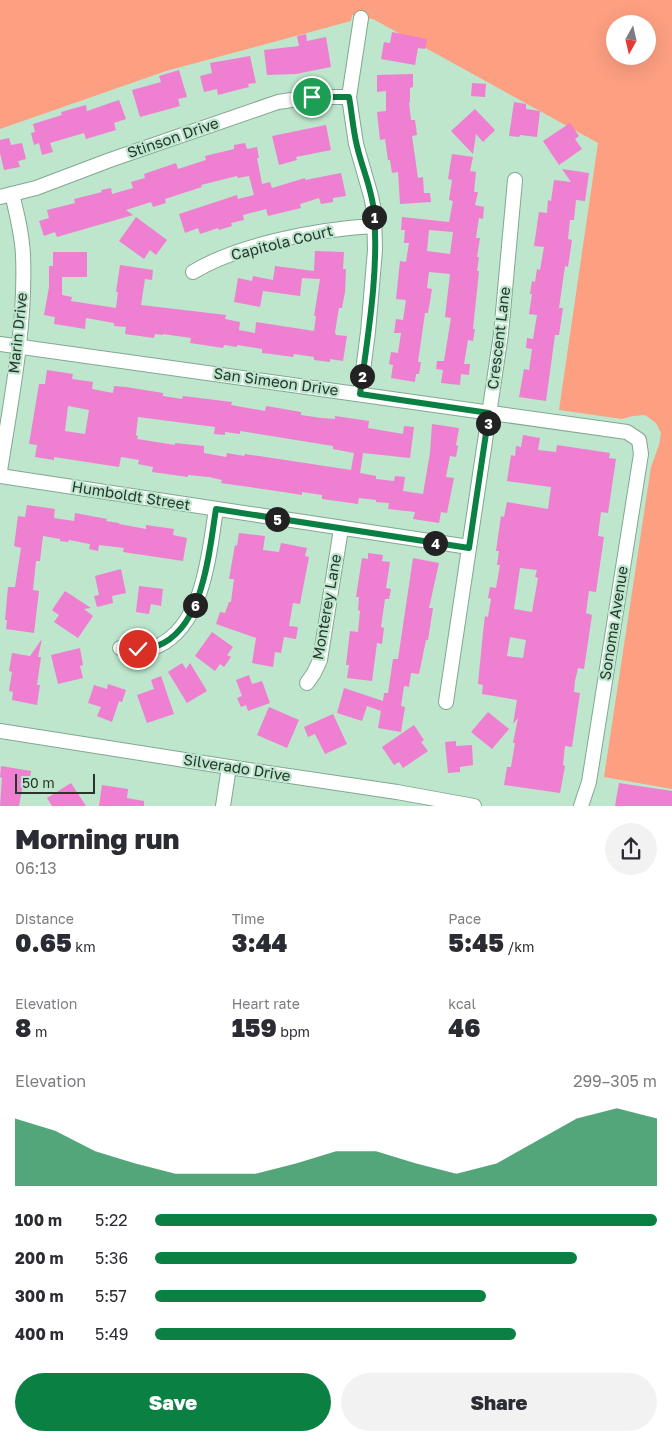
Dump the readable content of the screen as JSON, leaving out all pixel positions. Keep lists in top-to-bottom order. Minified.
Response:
{"streets":{"street":["Stinson Drive","Capitola Court","Marin Drive","Crescent Lane","San Simeon Drive","Humboldt Street","Monterey Lane","Sonoma Avenue","Silverado Drive"]},"crossings":[["Stinson Drive","Marin Drive"],["Marin Drive","San Simeon Drive"],["Crescent Lane","San Simeon Drive"],["Crescent Lane","Humboldt Street"],["San Simeon Drive","Sonoma Avenue"],["Humboldt Street","Monterey Lane"]],"scale_bar":"50 m","north":"bottom","page":{"pins":["1","2","3","5","4","6"],"scale":"50 m","heading":["Morning run","06:13"],"stats":[["Distance","0.65 km"],["Time","3:44"],["Pace","5:45 /km"],["Elevation","8 m"],["Heart rate","159 bpm"],["kcal","46"]],"chart":["Elevation","299–305 m"],"list":[{"name":"100 m","note":"5:22"},{"name":"200 m","note":"5:36"},{"name":"300 m","note":"5:57"},{"name":"400 m","note":"5:49"}],"buttons":["Save","Share"]}}
